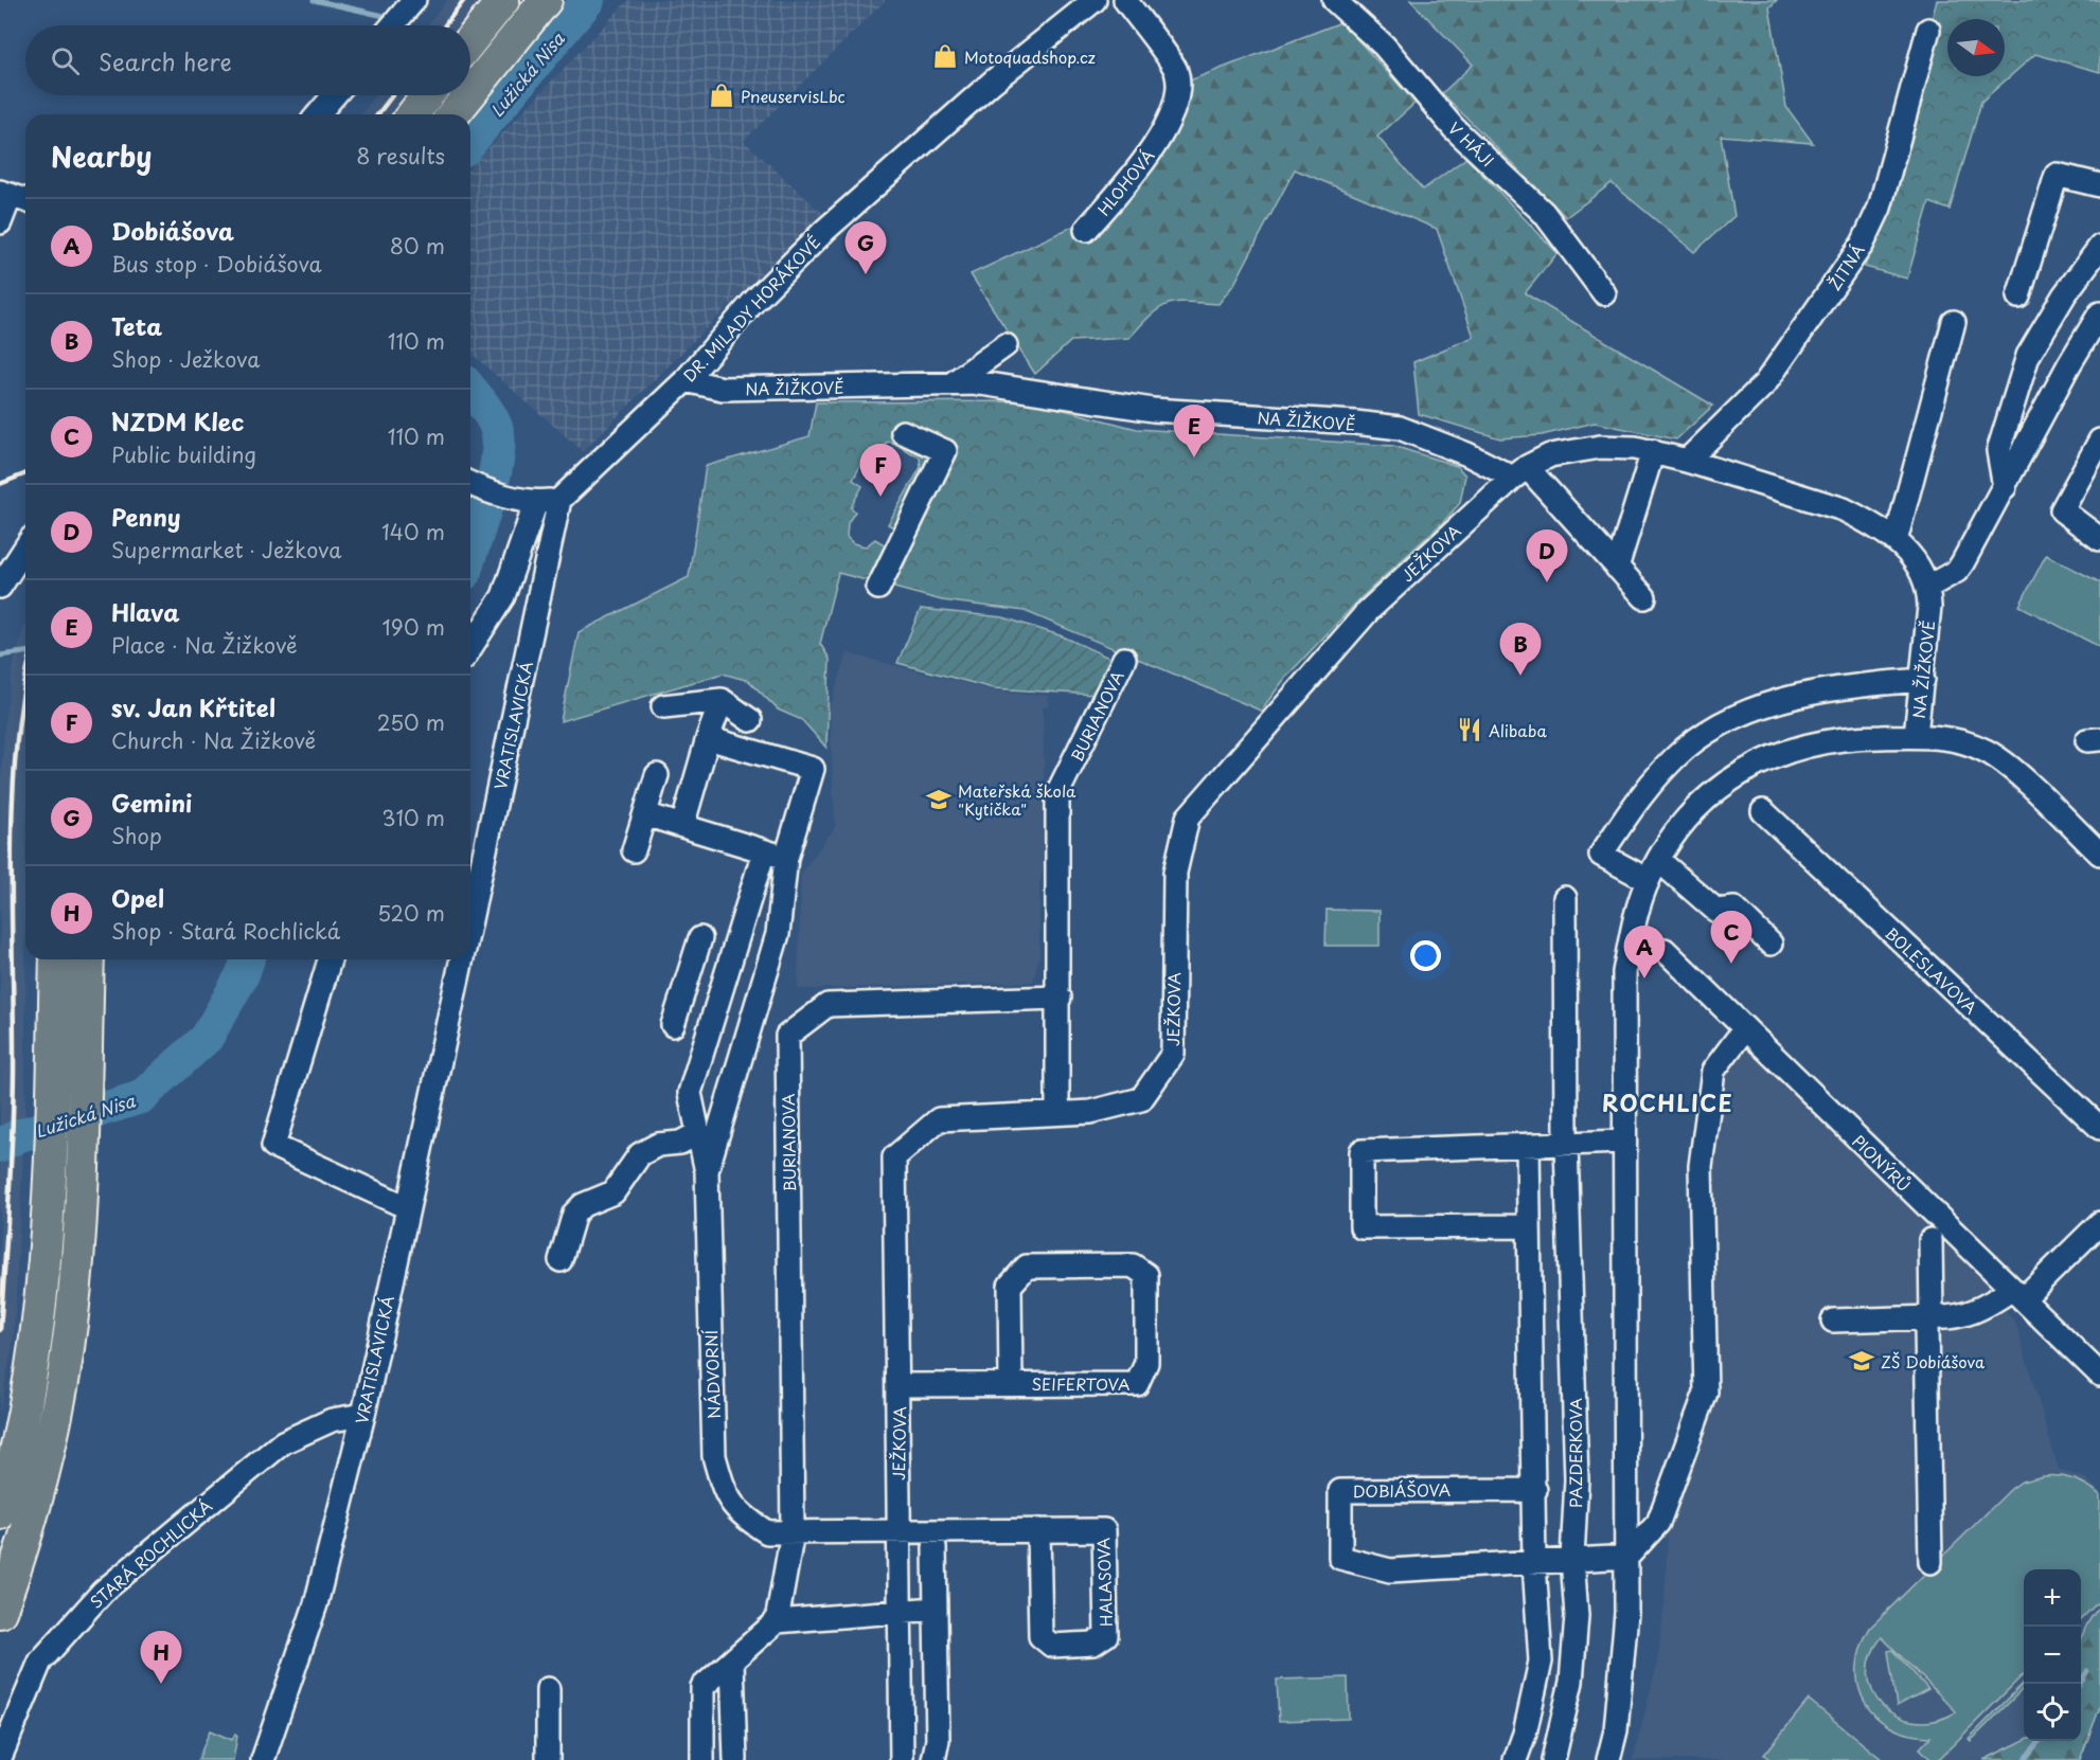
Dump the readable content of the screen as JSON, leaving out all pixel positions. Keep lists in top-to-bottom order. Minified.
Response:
{"streets":{"street":["V HÁJI","HLOHOVÁ","ŽITNÁ","DR. MILADY HORÁKOVÉ","NA ŽIŽKOVĚ","JEŽKOVA","BURIANOVA","VRATISLAVICKÁ","BOLESLAVOVA","PIONÝRŮ","NÁDVORNÍ","SEIFERTOVA","PAZDERKOVA","DOBIÁŠOVA","STARÁ ROCHLICKÁ","HALASOVA"]},"crossings":[["ŽITNÁ","NA ŽIŽKOVĚ"],["DR. MILADY HORÁKOVÉ","NA ŽIŽKOVĚ"],["DR. MILADY HORÁKOVÉ","VRATISLAVICKÁ"],["NA ŽIŽKOVĚ","JEŽKOVA"],["JEŽKOVA","BURIANOVA"],["JEŽKOVA","SEIFERTOVA"],["JEŽKOVA","HALASOVA"],["BURIANOVA","NÁDVORNÍ"],["VRATISLAVICKÁ","STARÁ ROCHLICKÁ"],["PAZDERKOVA","DOBIÁŠOVA"]],"districts":["ROCHLICE"],"water":["Lužická Nisa"],"places":{"shop":["Motoquadshop.cz","PneuservisLbc"],"restaurant":["Alibaba"],"school or university":["Mateřská škola \"Kytička\"","ZŠ Dobiášova"]},"north":"right","page":{"search":"Search here","heading":["Nearby","8 results"],"list":[{"mark":"A","name":"Dobiášova","note":"Bus stop · Dobiášova","value":"80 m"},{"mark":"B","name":"Teta","note":"Shop · Ježkova","value":"110 m"},{"mark":"C","name":"NZDM Klec","note":"Public building","value":"110 m"},{"mark":"D","name":"Penny","note":"Supermarket · Ježkova","value":"140 m"},{"mark":"E","name":"Hlava","note":"Place · Na Žižkově","value":"190 m"},{"mark":"F","name":"sv. Jan Křtitel","note":"Church · Na Žižkově","value":"250 m"},{"mark":"G","name":"Gemini","note":"Shop","value":"310 m"},{"mark":"H","name":"Opel","note":"Shop · Stará Rochlická","value":"520 m"}],"pins":["G","E","F","D","B","C","A","H"],"map_buttons":["+","−"]}}
